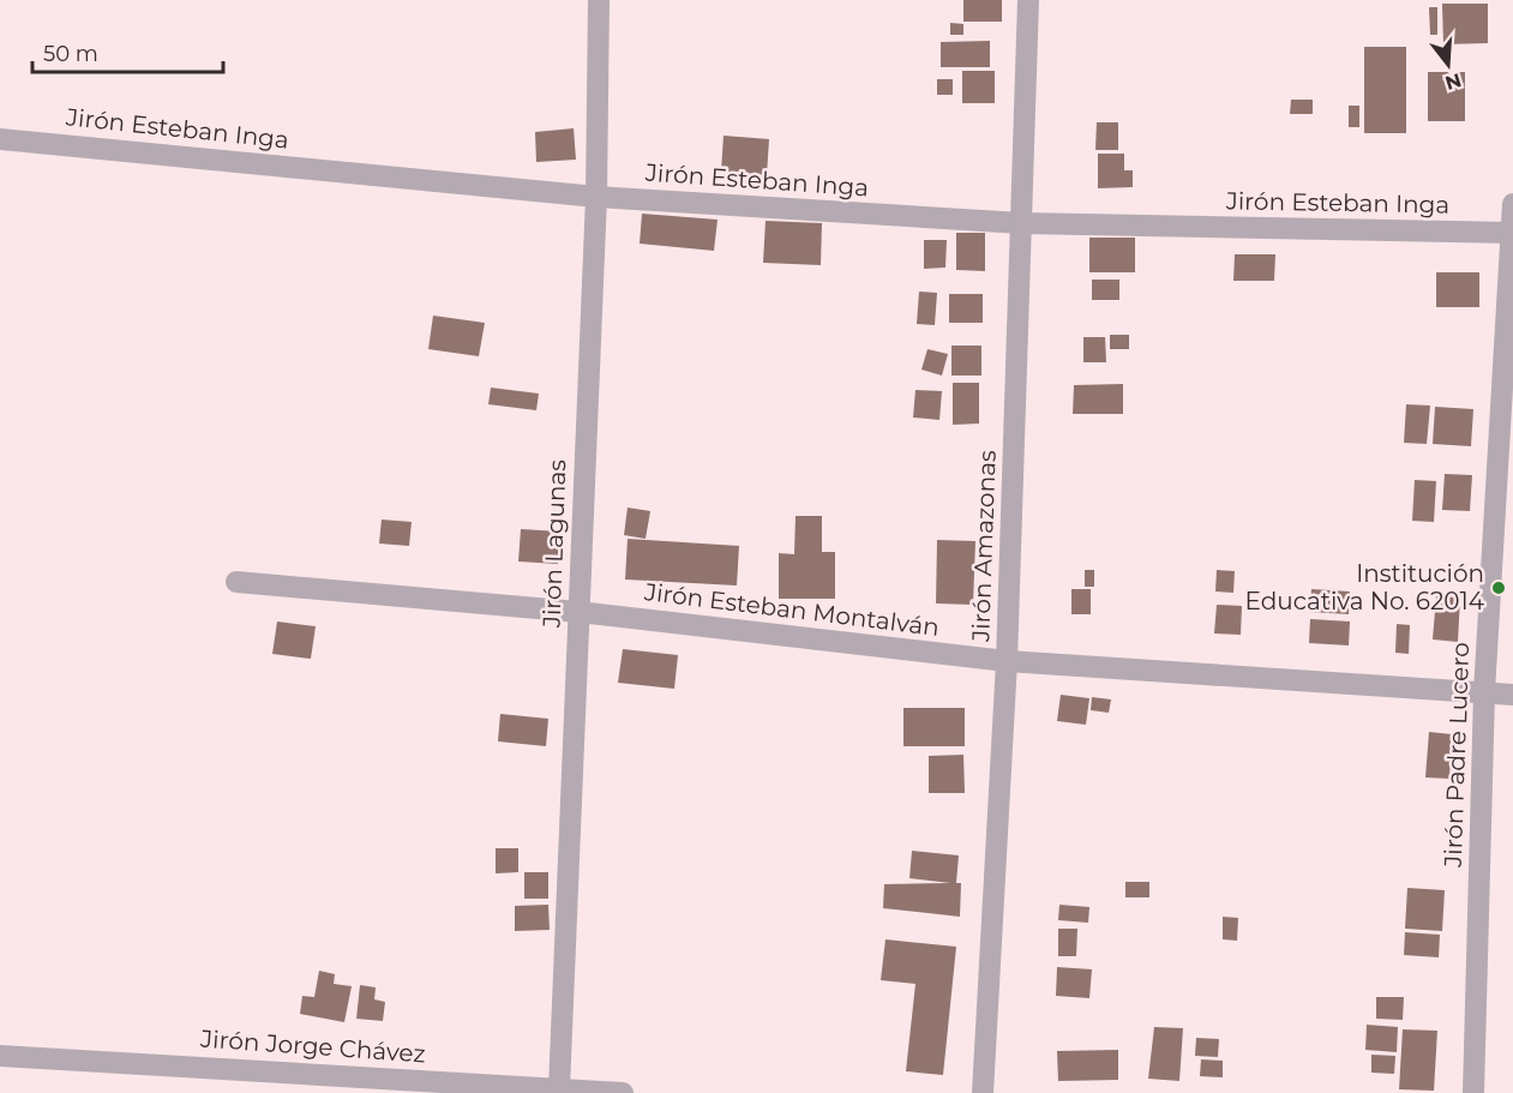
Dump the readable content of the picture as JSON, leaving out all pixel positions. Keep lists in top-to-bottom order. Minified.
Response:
{"streets":{"street":["Jirón Esteban Inga","Jirón Lagunas","Jirón Amazonas","Jirón Esteban Montalván","Jirón Padre Lucero","Jirón Jorge Chávez"]},"crossings":[["Jirón Esteban Inga","Jirón Lagunas"],["Jirón Esteban Inga","Jirón Amazonas"],["Jirón Esteban Inga","Jirón Padre Lucero"],["Jirón Lagunas","Jirón Esteban Montalván"],["Jirón Lagunas","Jirón Jorge Chávez"],["Jirón Amazonas","Jirón Esteban Montalván"],["Jirón Esteban Montalván","Jirón Padre Lucero"]],"places":["Institución Educativa No. 62014"],"scale_bar":"50 m","north":"bottom"}
